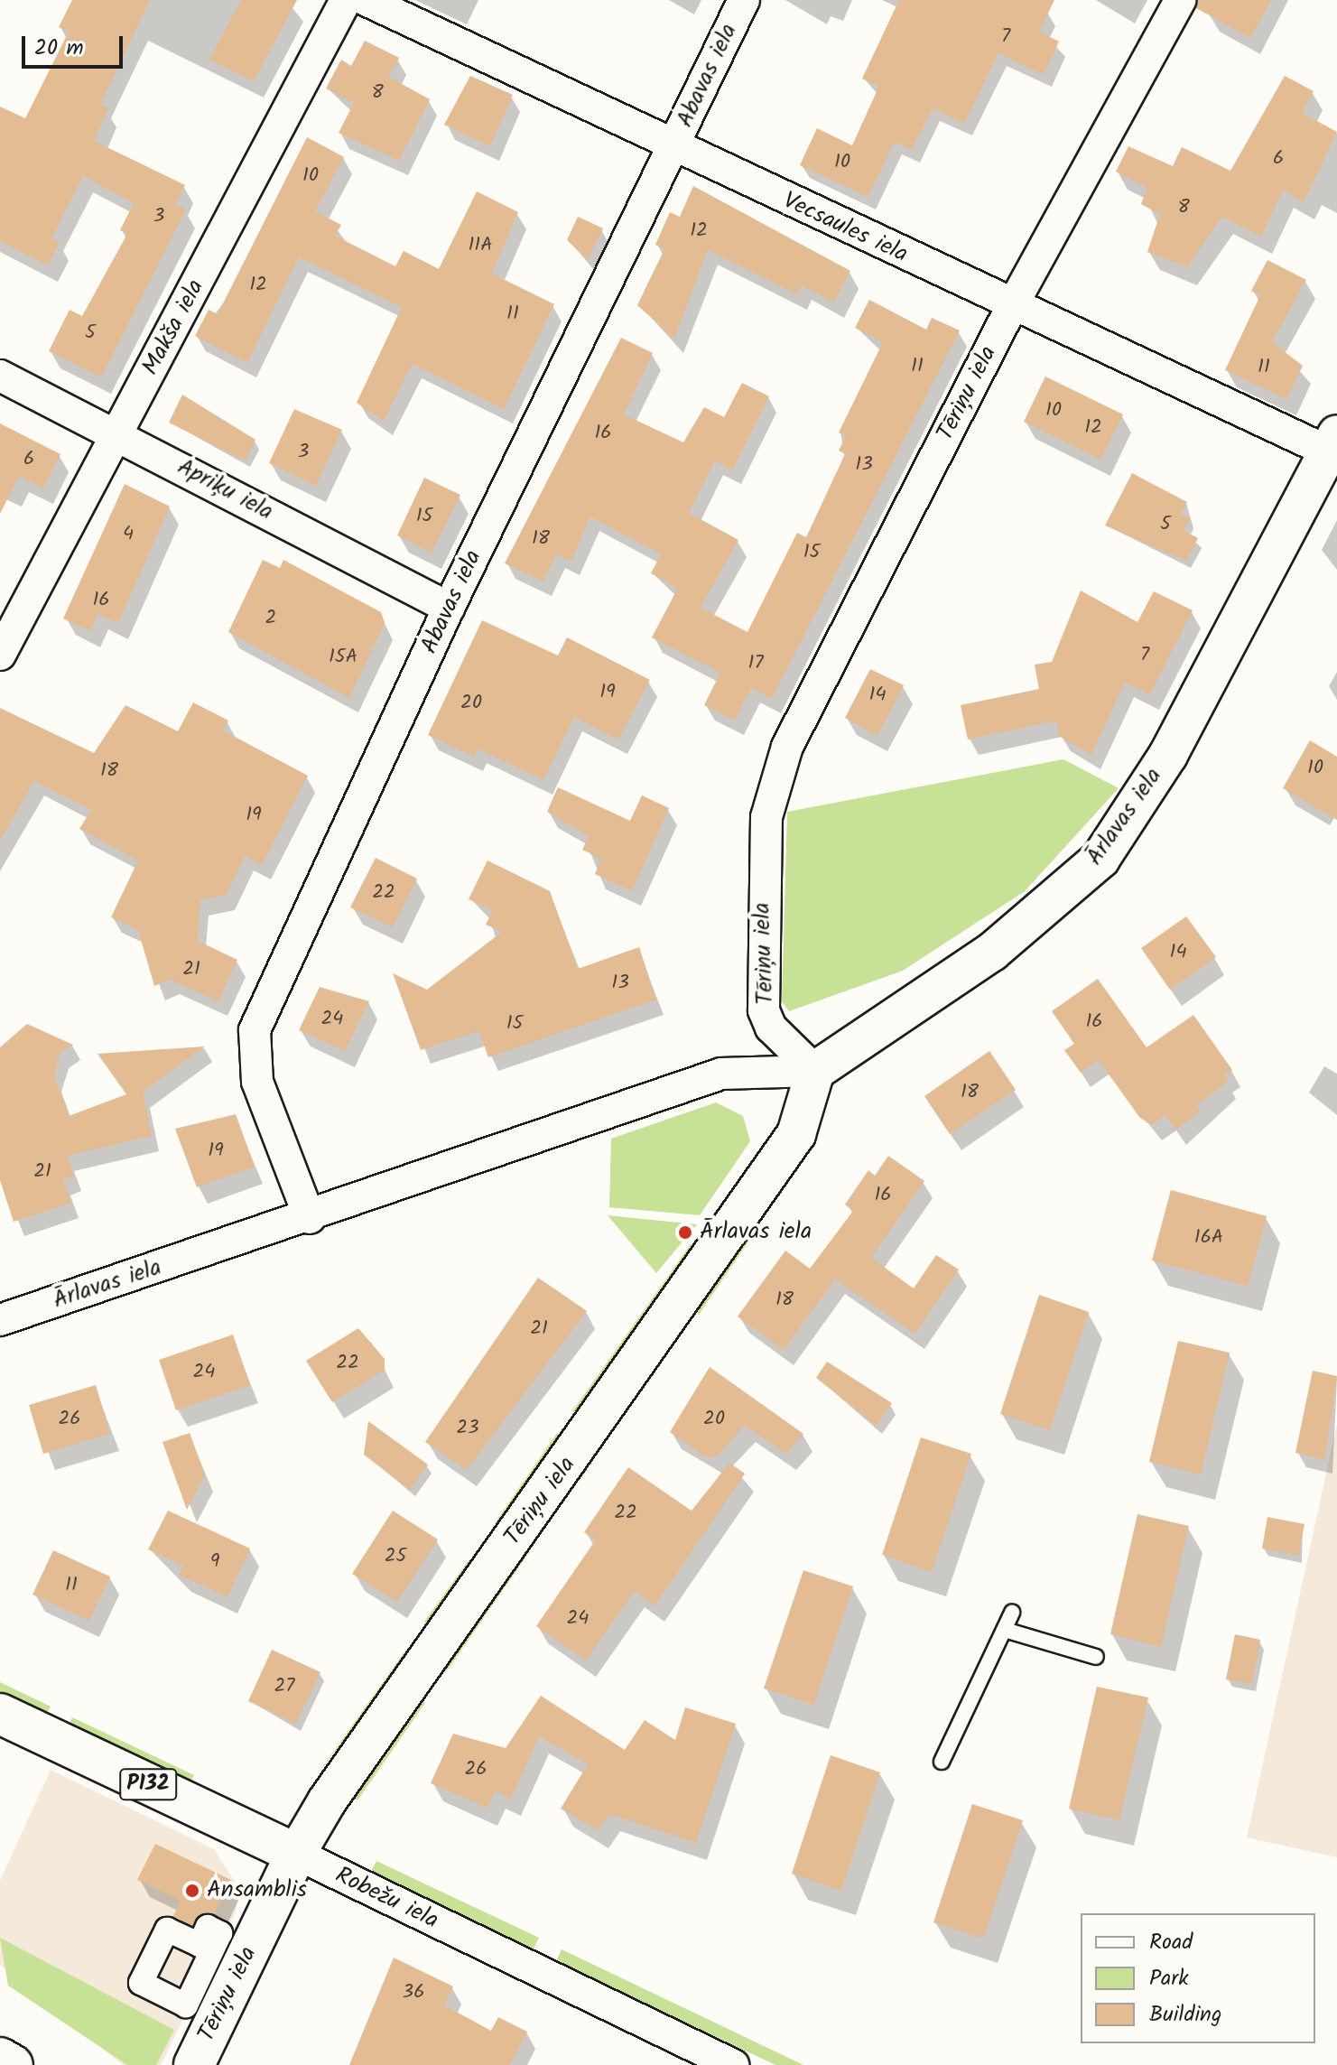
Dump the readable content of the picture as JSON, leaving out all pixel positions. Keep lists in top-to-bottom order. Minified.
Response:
{"streets":{"main road":["Tēriņu iela","P132","Robežu iela"],"street":["Abavas iela","Vecsaules iela","Makša iela","Apriķu iela","Ārlavas iela"]},"crossings":[["Abavas iela","Vecsaules iela"],["Abavas iela","Apriķu iela"],["Abavas iela","Ārlavas iela"],["Vecsaules iela","Tēriņu iela"],["Vecsaules iela","Ārlavas iela"],["Makša iela","Apriķu iela"],["Tēriņu iela","Ārlavas iela"],["Tēriņu iela","Robežu iela"]],"places":["Ārlavas iela","Ansamblis"],"house_numbers":["7","8","6","10","10","8","3","12","11A","12","11","5","11","11","10","12","16","3","6","13","15","5","4","18","15","16","2","7","15A","17","19","14","20","10","18","19","22","14","21","13","24","16","15","18","19","21","16","16A","18","21","22","24","26","20","23","22","25","9","11","24","27","26","36"],"legend":["Road","Park","Building"],"scale_bar":"20 m"}
